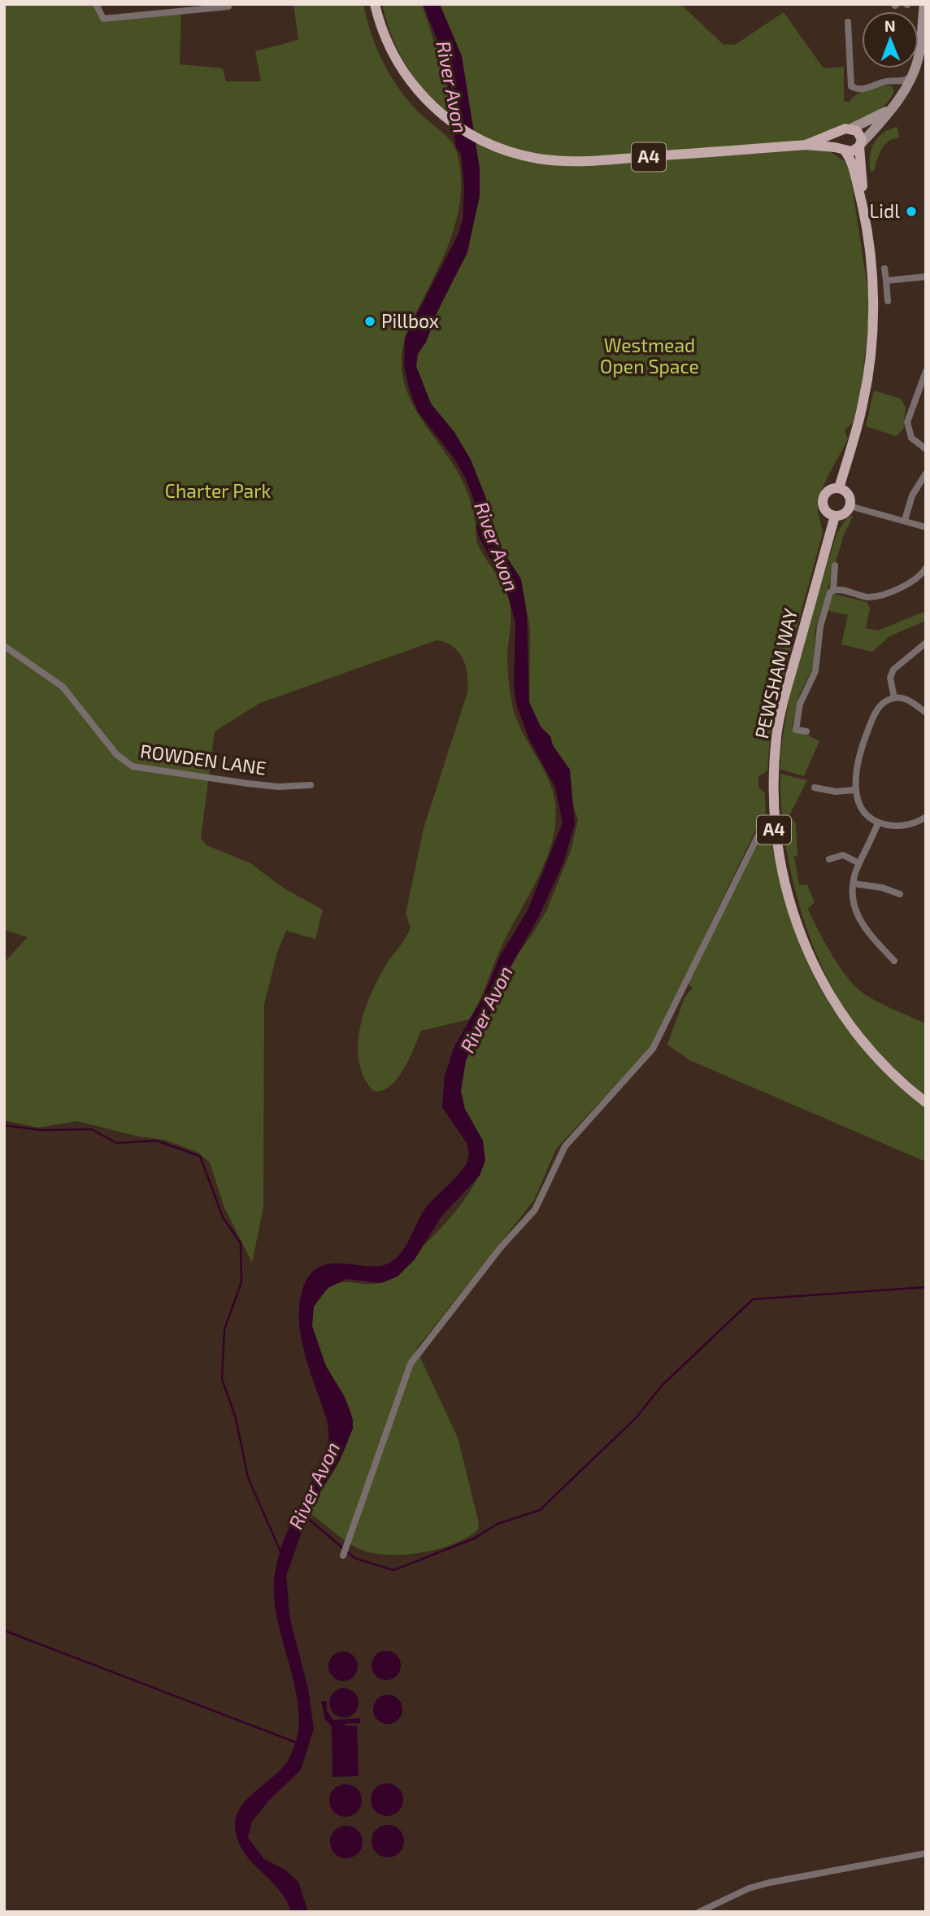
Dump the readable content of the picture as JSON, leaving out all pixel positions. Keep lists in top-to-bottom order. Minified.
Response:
{"streets":{"main road":["A4","PEWSHAM WAY"],"street":["ROWDEN LANE"]},"water":["River Avon"],"parks":["Westmead Open Space","Charter Park"],"places":["Lidl","Pillbox"],"north":"top"}
